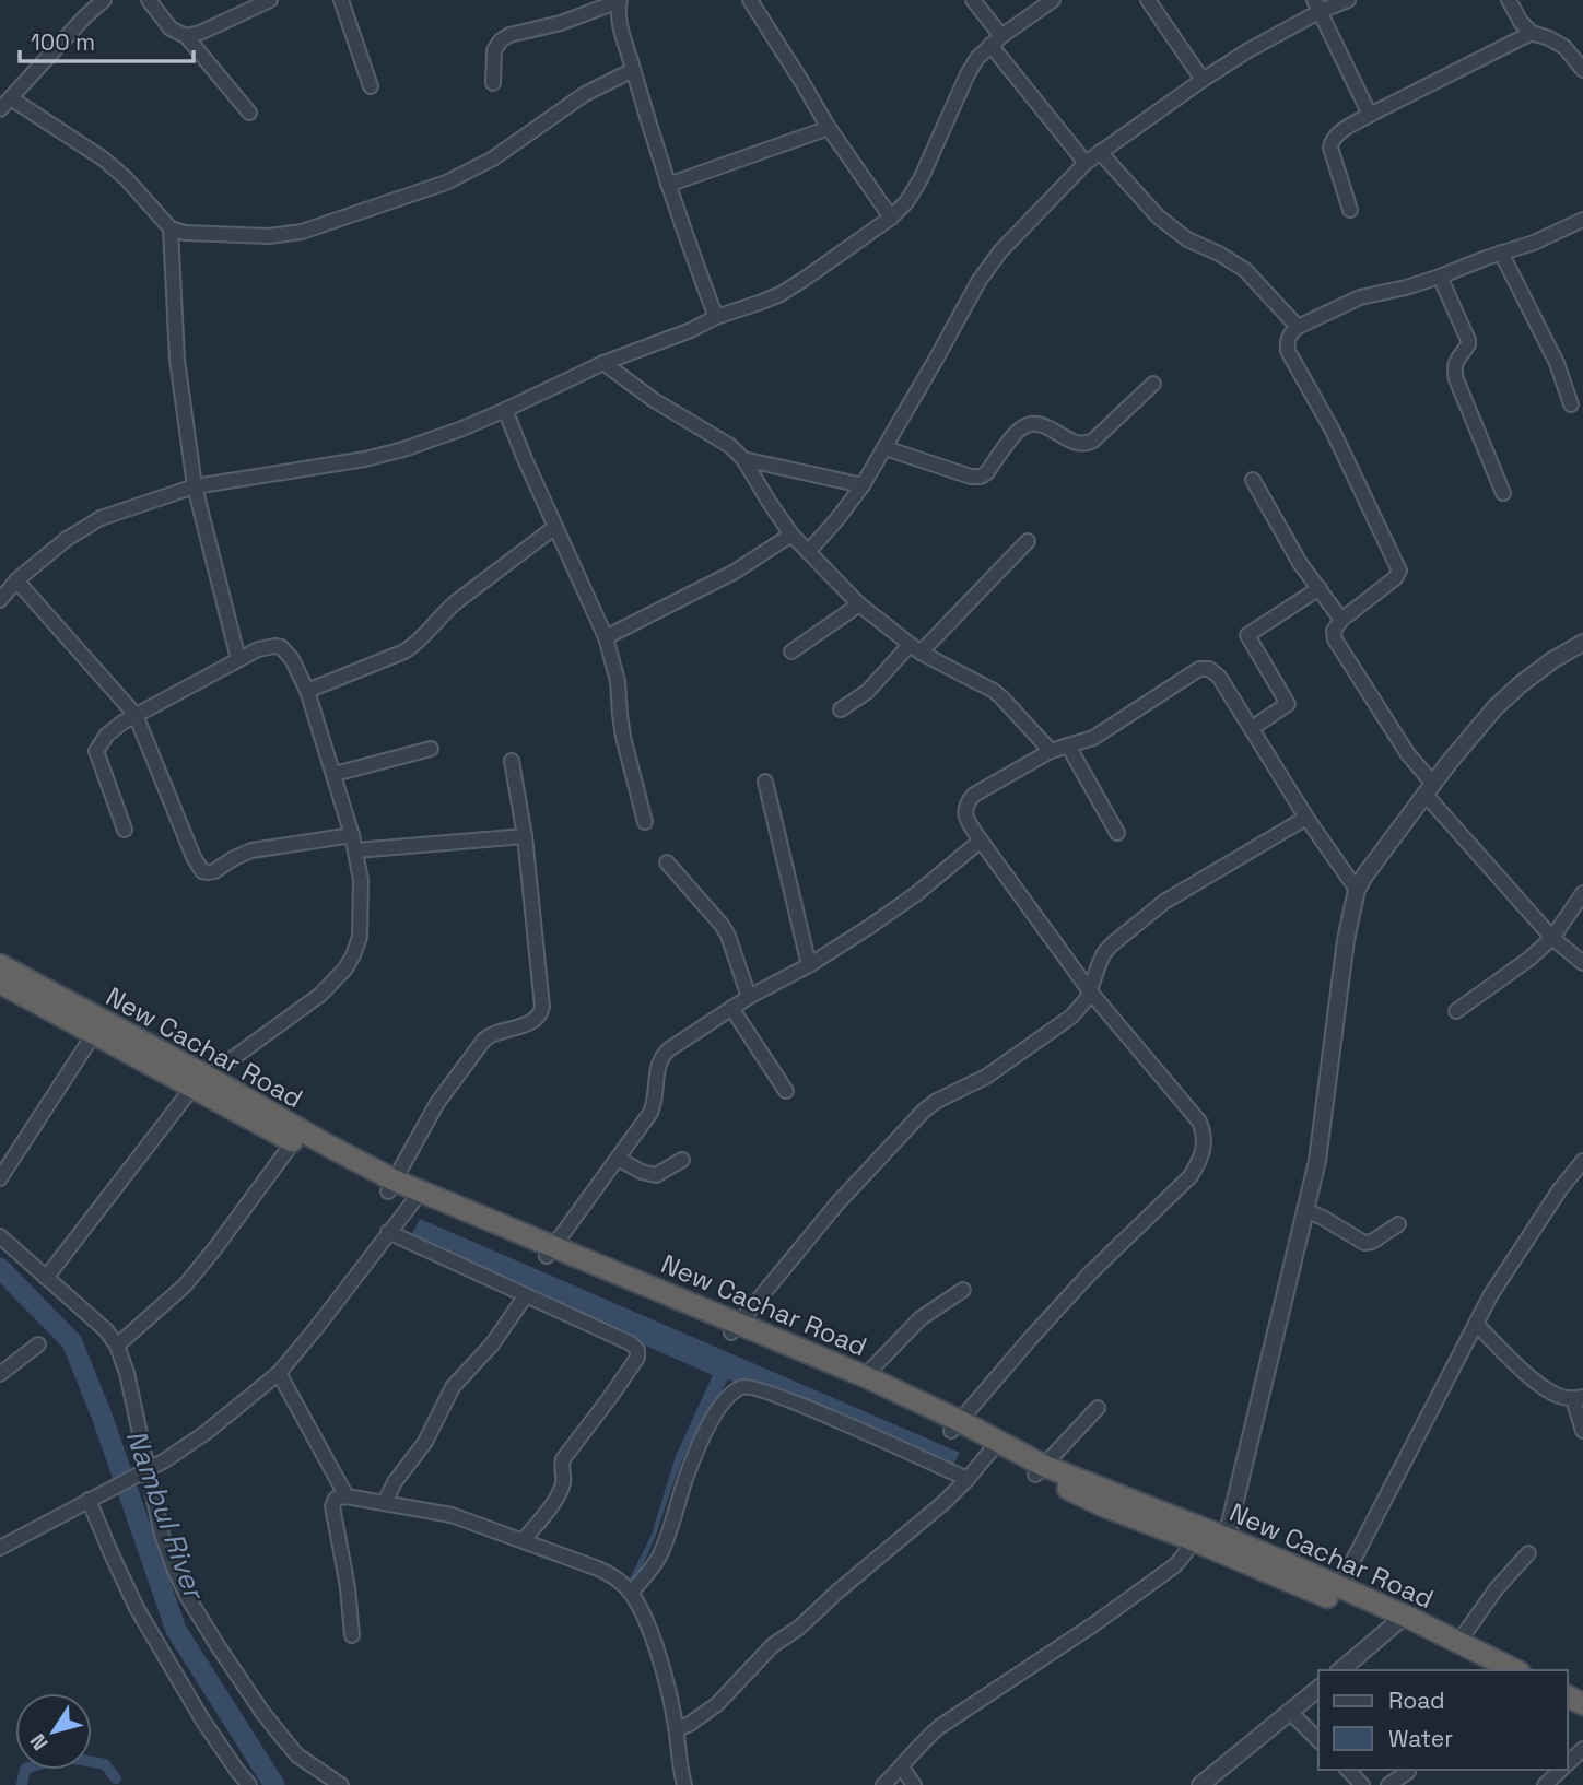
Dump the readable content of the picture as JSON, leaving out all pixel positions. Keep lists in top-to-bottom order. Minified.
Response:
{"streets":{"highway":["New Cachar Road"]},"water":["Nambul River"],"legend":["Road","Water"],"scale_bar":"100 m","north":"bottom left"}
